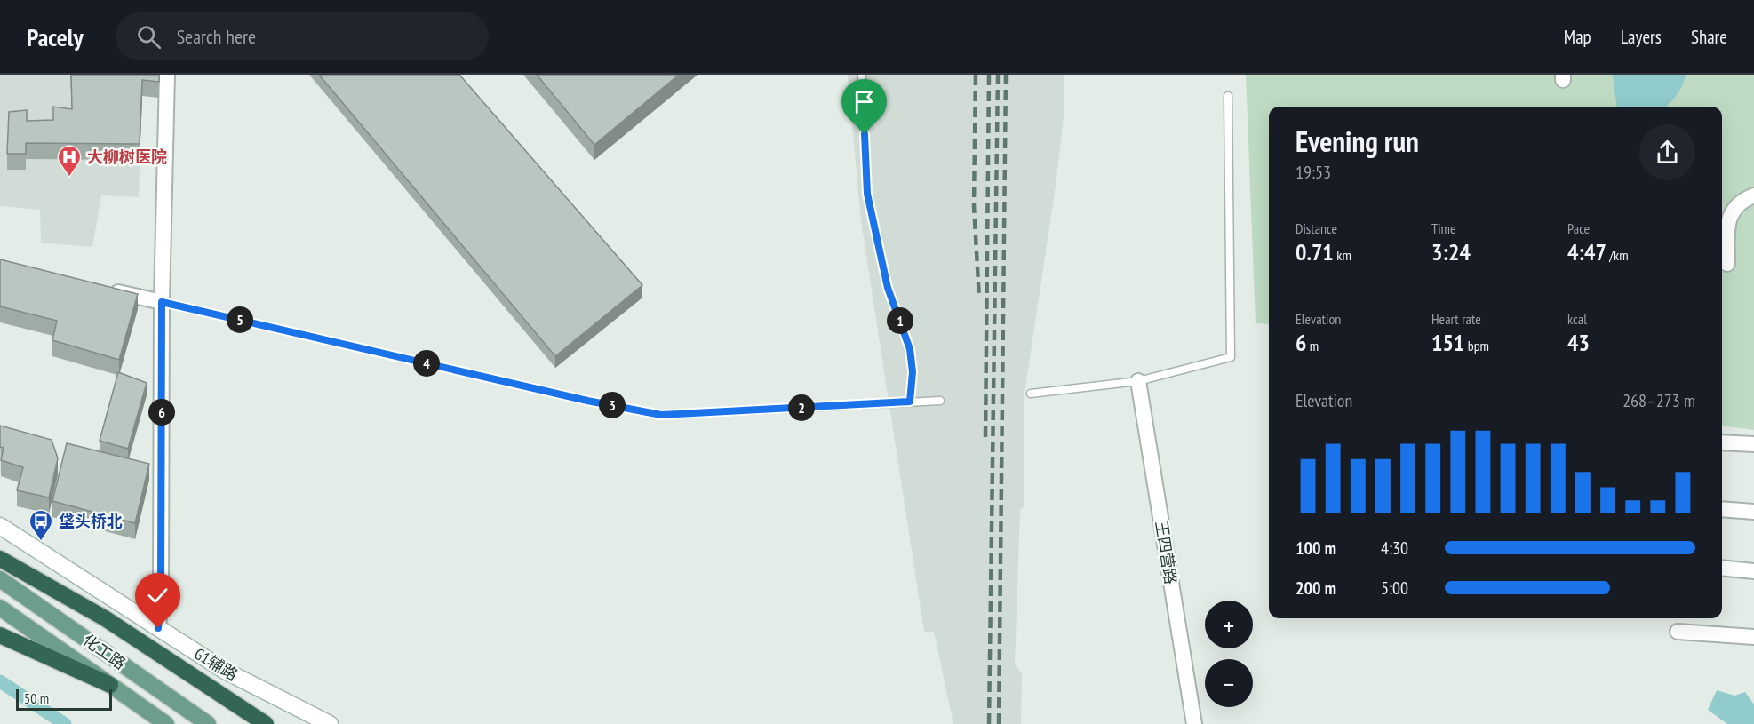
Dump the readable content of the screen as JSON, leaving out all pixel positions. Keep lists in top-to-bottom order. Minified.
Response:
{"streets":{"main road":["化工路","G1辅路"],"street":["王四营路"]},"places":{"hospital":["大柳树医院"],"bus stop":["垡头桥北"]},"scale_bar":"50 m","page":{"header":"Pacely","search":"Search here","nav":["Map","Layers","Share"],"heading":["Evening run","19:53"],"stats":[["Distance","0.71 km"],["Time","3:24"],["Pace","4:47 /km"],["Elevation","6 m"],["Heart rate","151 bpm"],["kcal","43"]],"pins":["5","1","4","3","2","6"],"chart":["Elevation","268–273 m"],"list":[{"name":"100 m","note":"4:30"},{"name":"200 m","note":"5:00"}],"map_buttons":["+","−"],"scale":"50 m"}}
